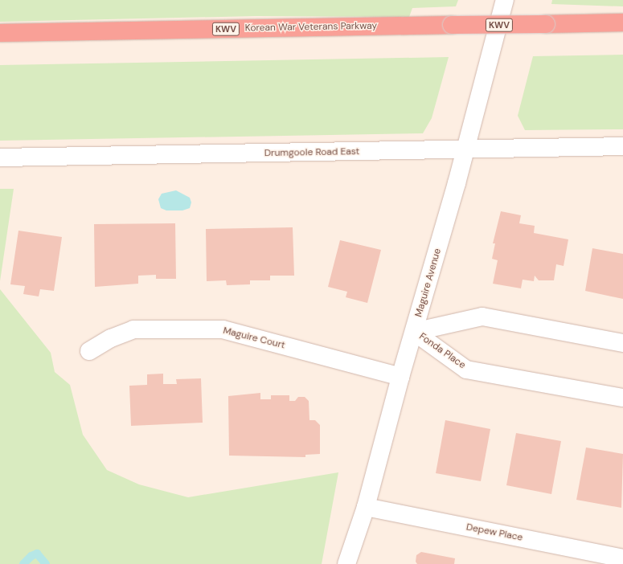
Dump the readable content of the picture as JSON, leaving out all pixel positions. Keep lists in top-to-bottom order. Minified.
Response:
{"streets":{"highway":["KWV","Korean War Veterans Parkway"],"street":["Drumgoole Road East","Maguire Avenue","Maguire Court","Fonda Place","Depew Place"]},"crossings":[["Drumgoole Road East","Maguire Avenue"],["Maguire Avenue","Maguire Court"],["Maguire Avenue","Fonda Place"],["Maguire Avenue","Depew Place"]]}
